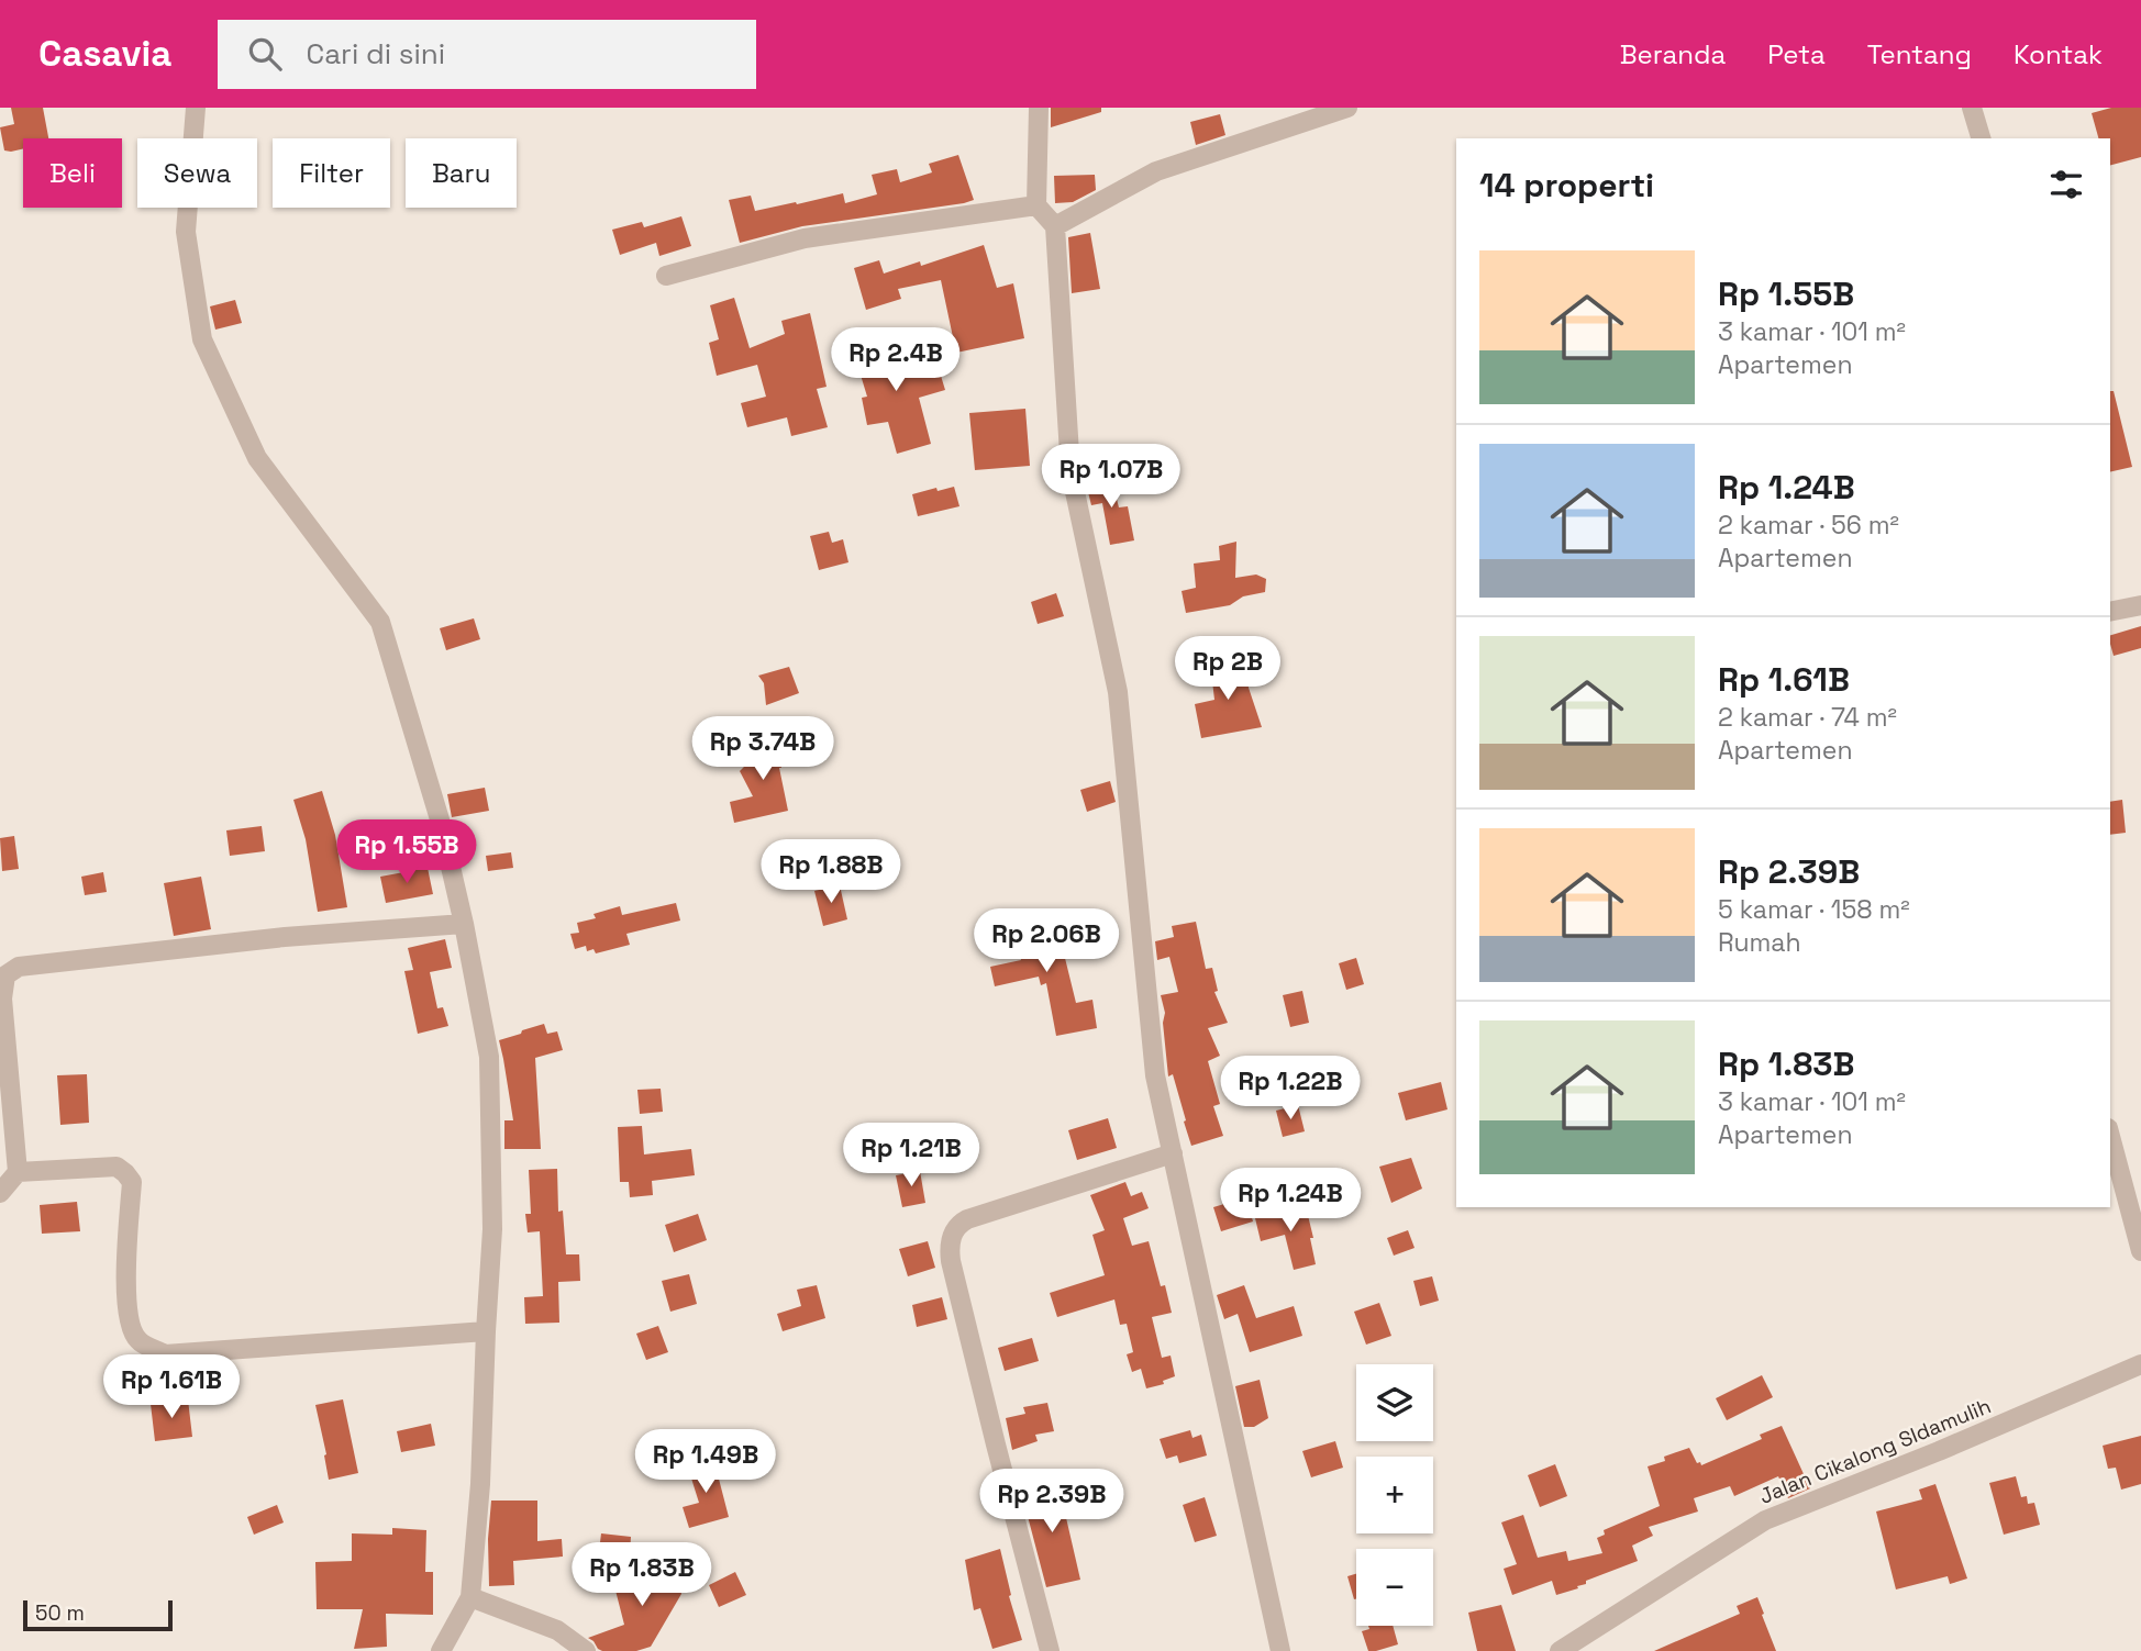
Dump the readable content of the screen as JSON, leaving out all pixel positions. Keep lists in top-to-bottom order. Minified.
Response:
{"streets":{"street":["Jalan Cikalong SIdamulih"]},"scale_bar":"50 m","page":{"header":"Casavia","search":"Cari di sini","nav":["Beranda","Peta","Tentang","Kontak"],"chip":["Beli","Sewa","Filter","Baru"],"heading":"14 properti","list":[{"name":"Rp 1.55B","note":"3 kamar · 101 m² · Apartemen"},{"name":"Rp 1.24B","note":"2 kamar · 56 m² · Apartemen"},{"name":"Rp 1.61B","note":"2 kamar · 74 m² · Apartemen"},{"name":"Rp 2.39B","note":"5 kamar · 158 m² · Rumah"},{"name":"Rp 1.83B","note":"3 kamar · 101 m² · Apartemen"}],"price":["Rp 2.4B","Rp 1.07B","Rp 2B","Rp 3.74B","Rp 1.55B","Rp 1.88B","Rp 2.06B","Rp 1.22B","Rp 1.21B","Rp 1.24B","Rp 1.61B","Rp 1.49B","Rp 2.39B","Rp 1.83B"],"map_buttons":["+","−"],"scale":"50 m"}}
